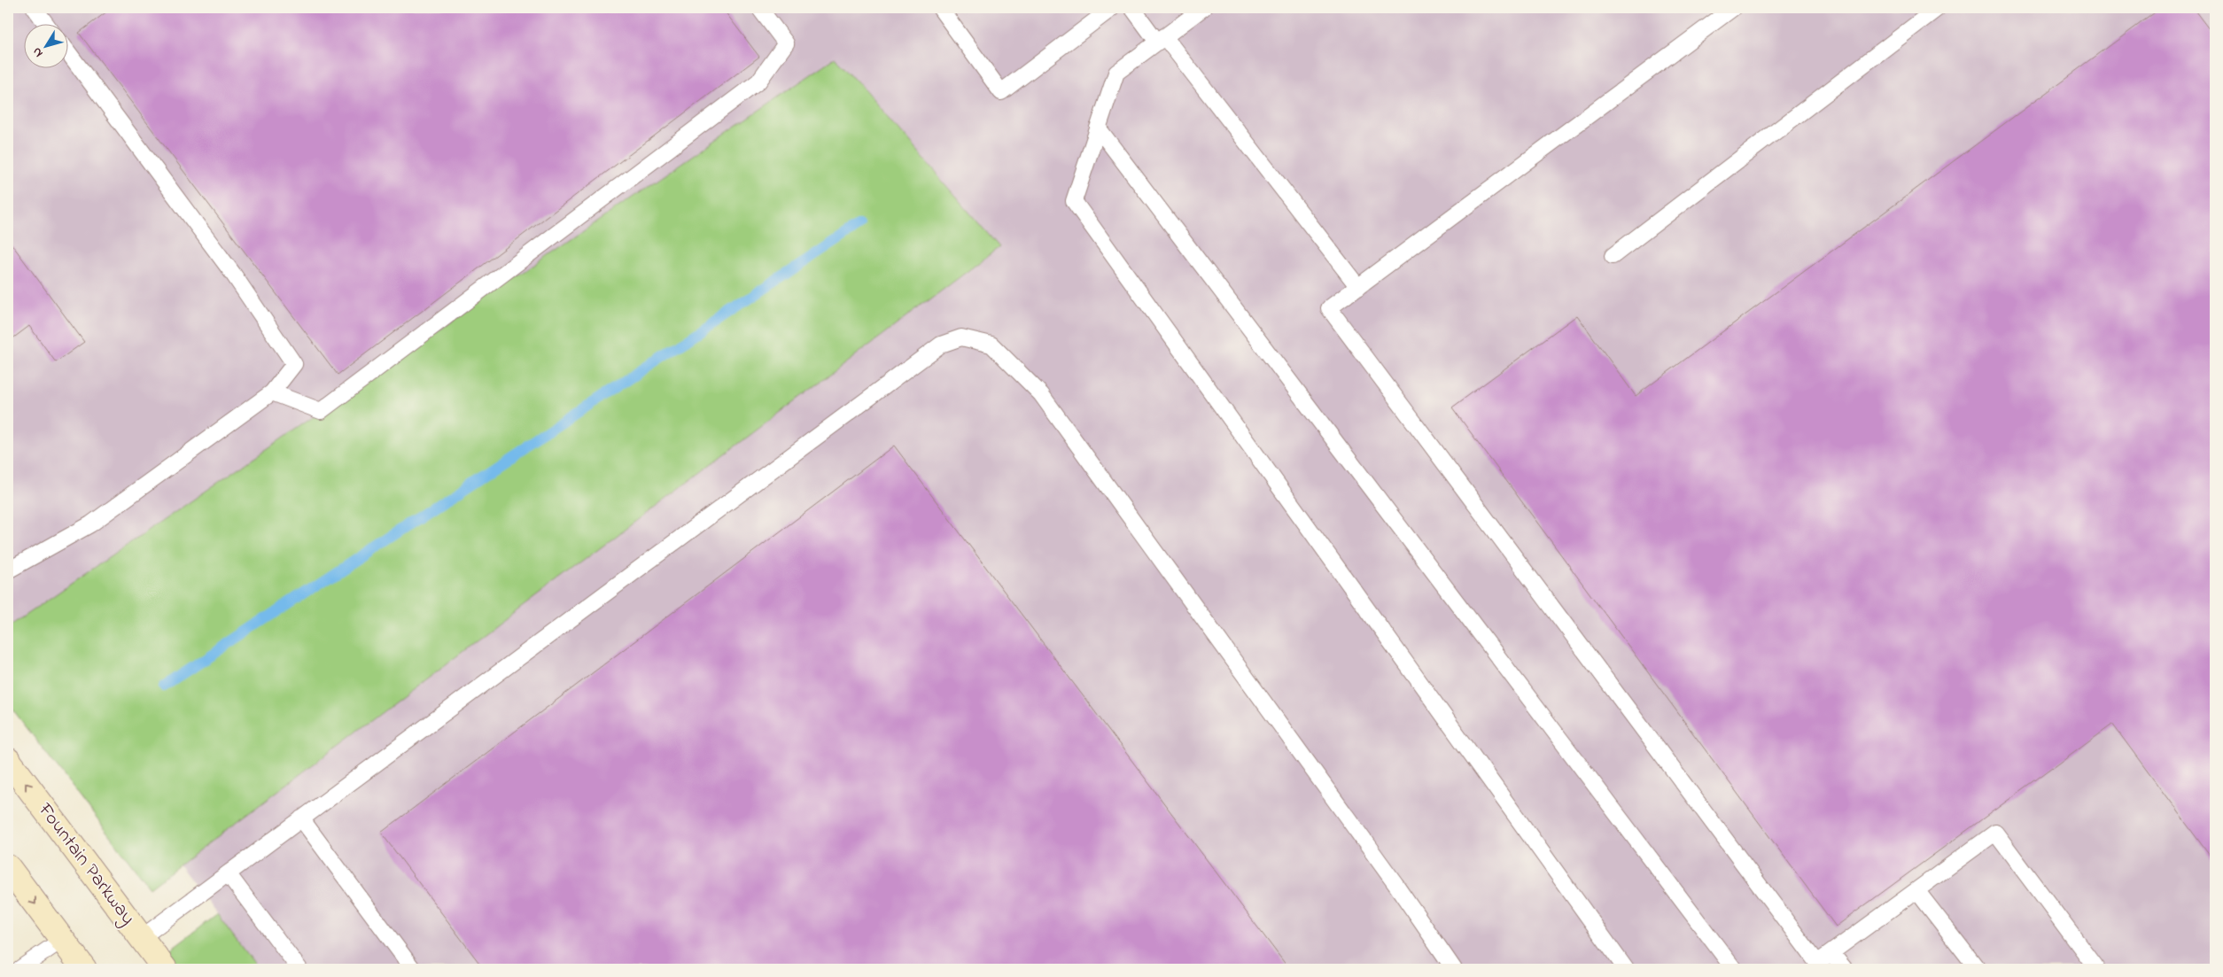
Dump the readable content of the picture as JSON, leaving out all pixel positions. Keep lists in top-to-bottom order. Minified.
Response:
{"streets":{"street":["Fountain Parkway"]},"north":"bottom left"}
